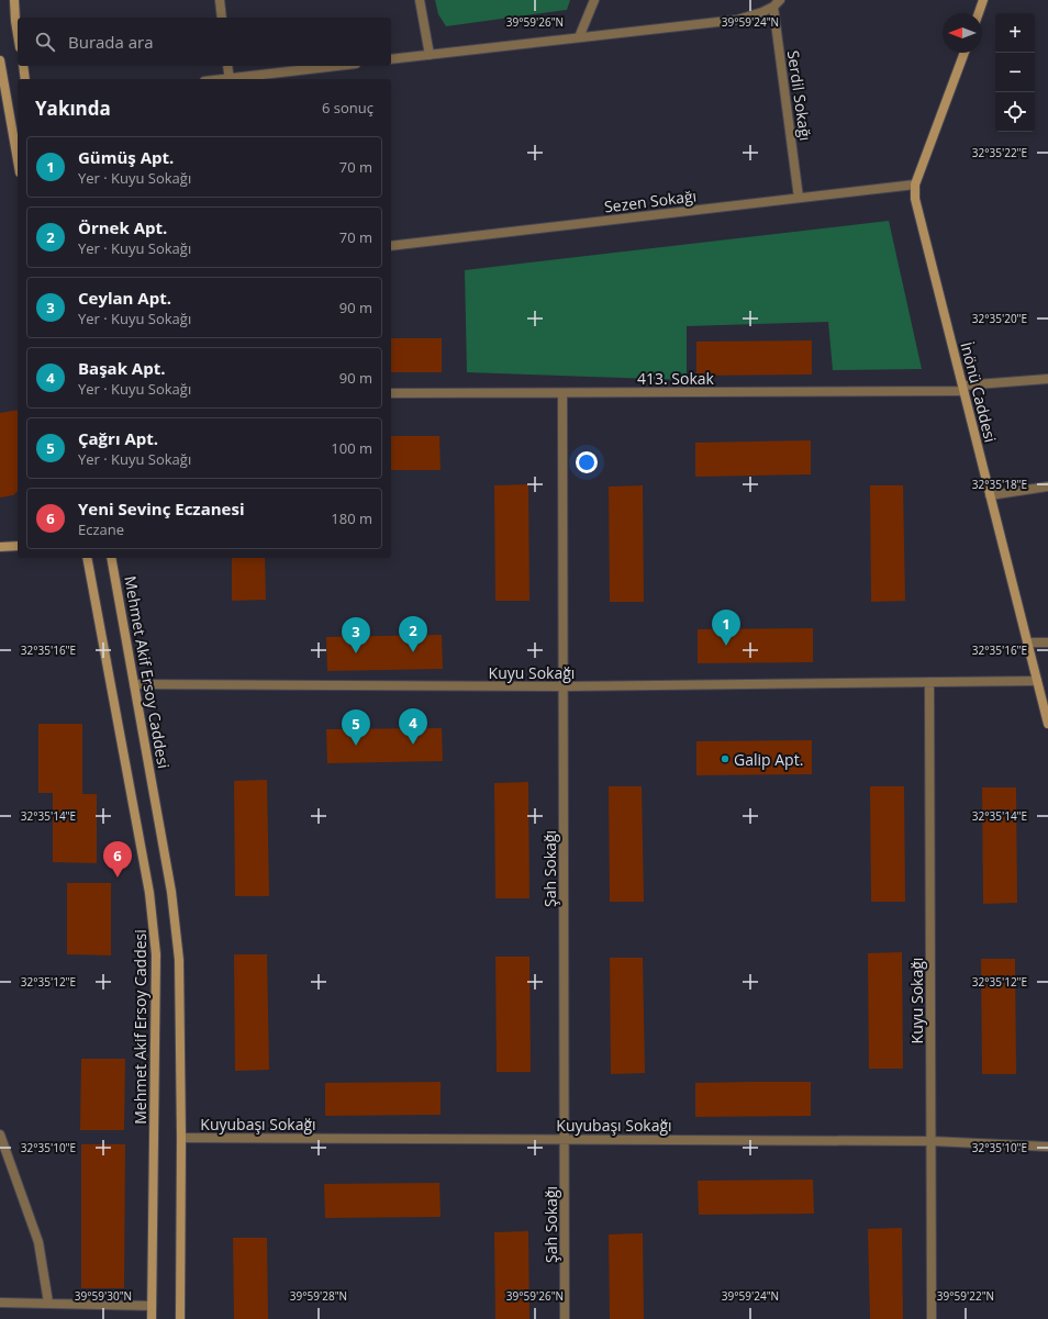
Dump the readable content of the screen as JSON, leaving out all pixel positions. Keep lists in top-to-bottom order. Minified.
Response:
{"streets":{"main road":["İnönü Caddesi","Mehmet Akif Ersoy Caddesi"],"street":["Serdil Sokağı","Sezen Sokağı","413. Sokak","Kuyu Sokağı","Şah Sokağı","Kuyubaşı Sokağı"]},"crossings":[["Serdil Sokağı","Sezen Sokağı"],["Sezen Sokağı","İnönü Caddesi"],["413. Sokak","İnönü Caddesi"],["413. Sokak","Şah Sokağı"],["İnönü Caddesi","Kuyu Sokağı"],["Mehmet Akif Ersoy Caddesi","Kuyu Sokağı"],["Mehmet Akif Ersoy Caddesi","Kuyubaşı Sokağı"],["Kuyu Sokağı","Şah Sokağı"],["Kuyu Sokağı","Kuyubaşı Sokağı"],["Şah Sokağı","Kuyubaşı Sokağı"]],"places":["Galip Apt."],"north":"left","page":{"map_buttons":["+","−"],"search":"Burada ara","heading":["Yakında","6 sonuç"],"list":[{"mark":"1","name":"Gümüş Apt.","note":"Yer · Kuyu Sokağı","value":"70 m"},{"mark":"2","name":"Örnek Apt.","note":"Yer · Kuyu Sokağı","value":"70 m"},{"mark":"3","name":"Ceylan Apt.","note":"Yer · Kuyu Sokağı","value":"90 m"},{"mark":"4","name":"Başak Apt.","note":"Yer · Kuyu Sokağı","value":"90 m"},{"mark":"5","name":"Çağrı Apt.","note":"Yer · Kuyu Sokağı","value":"100 m"},{"mark":"6","name":"Yeni Sevinç Eczanesi","note":"Eczane","value":"180 m"}],"pins":["1","2","3","4","5","6"]},"coordinates":["39°59'26\"N","39°59'24\"N","32°35'22\"E","32°35'20\"E","32°35'18\"E","32°35'16\"E","32°35'14\"E","32°35'12\"E","32°35'10\"E","39°59'30\"N","39°59'28\"N","39°59'22\"N"]}
